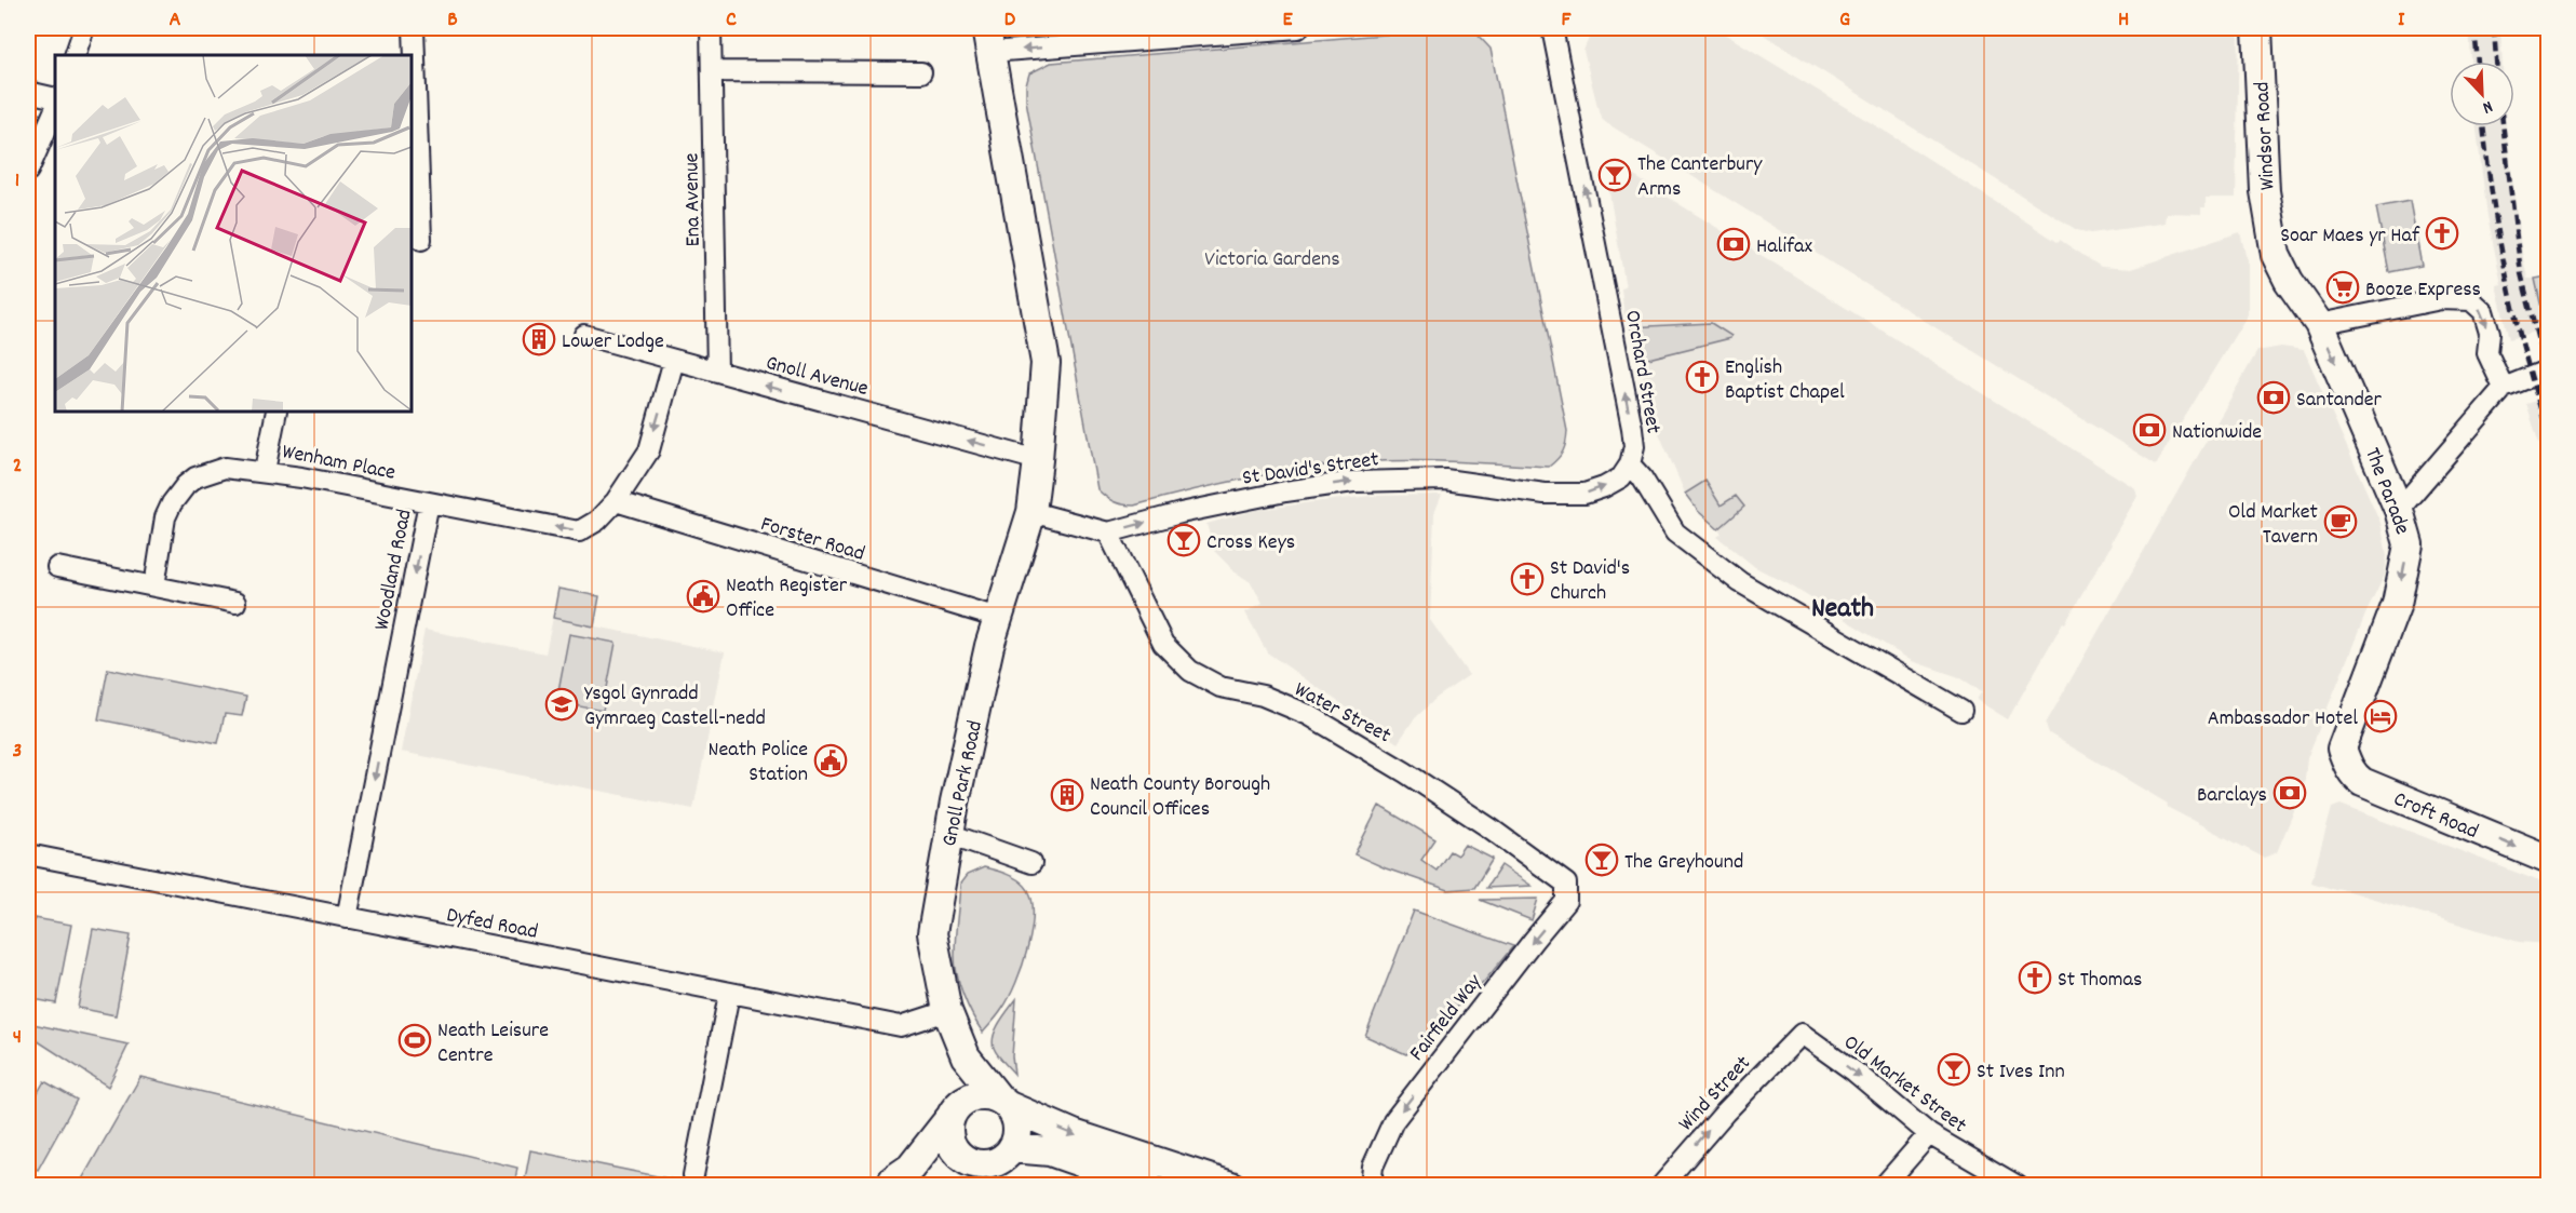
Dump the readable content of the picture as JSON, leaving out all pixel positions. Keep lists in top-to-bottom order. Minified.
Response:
{"streets":{"main road":["Windsor Road","The Parade","Gnoll Park Road","Croft Road"],"street":["Ena Avenue","Orchard Street","Gnoll Avenue","Wenham Place","St David's Street","Forster Road","Woodland Road","Water Street","Dyfed Road","Fairfield Way","Old Market Street","Wind Street"]},"crossings":[["Windsor Road","The Parade"],["Ena Avenue","Gnoll Avenue"],["Orchard Street","St David's Street"],["Gnoll Avenue","Woodland Road"],["Wenham Place","Woodland Road"],["St David's Street","Water Street"],["The Parade","Croft Road"],["Forster Road","Woodland Road"],["Forster Road","Gnoll Park Road"],["Woodland Road","Dyfed Road"],["Water Street","Fairfield Way"],["Gnoll Park Road","Dyfed Road"],["Old Market Street","Wind Street"]],"one_way":["Orchard Street","Gnoll Avenue","St David's Street","The Parade","Woodland Road","Croft Road","Fairfield Way","Old Market Street","Wind Street"],"districts":["Neath"],"parks":["Victoria Gardens"],"places":{"bar":["The Canterbury Arms","Cross Keys","The Greyhound","St Ives Inn"],"church":["Soar Maes yr Haf","English Baptist Chapel","St David's Church","St Thomas"],"bank":["Halifax","Santander","Nationwide","Barclays"],"supermarket":["Booze Express"],"building":["Lower Lodge","Neath County Borough Council Offices"],"cafe":["Old Market Tavern"],"public building":["Neath Register Office","Neath Police Station"],"school or university":["Ysgol Gynradd Gymraeg Castell-nedd"],"hotel":["Ambassador Hotel"],"sports":["Neath Leisure Centre"]},"north":"bottom right","grid":{"columns":["A","B","C","D","E","F","G","H","I"],"rows":["1","2","3","4"]}}
